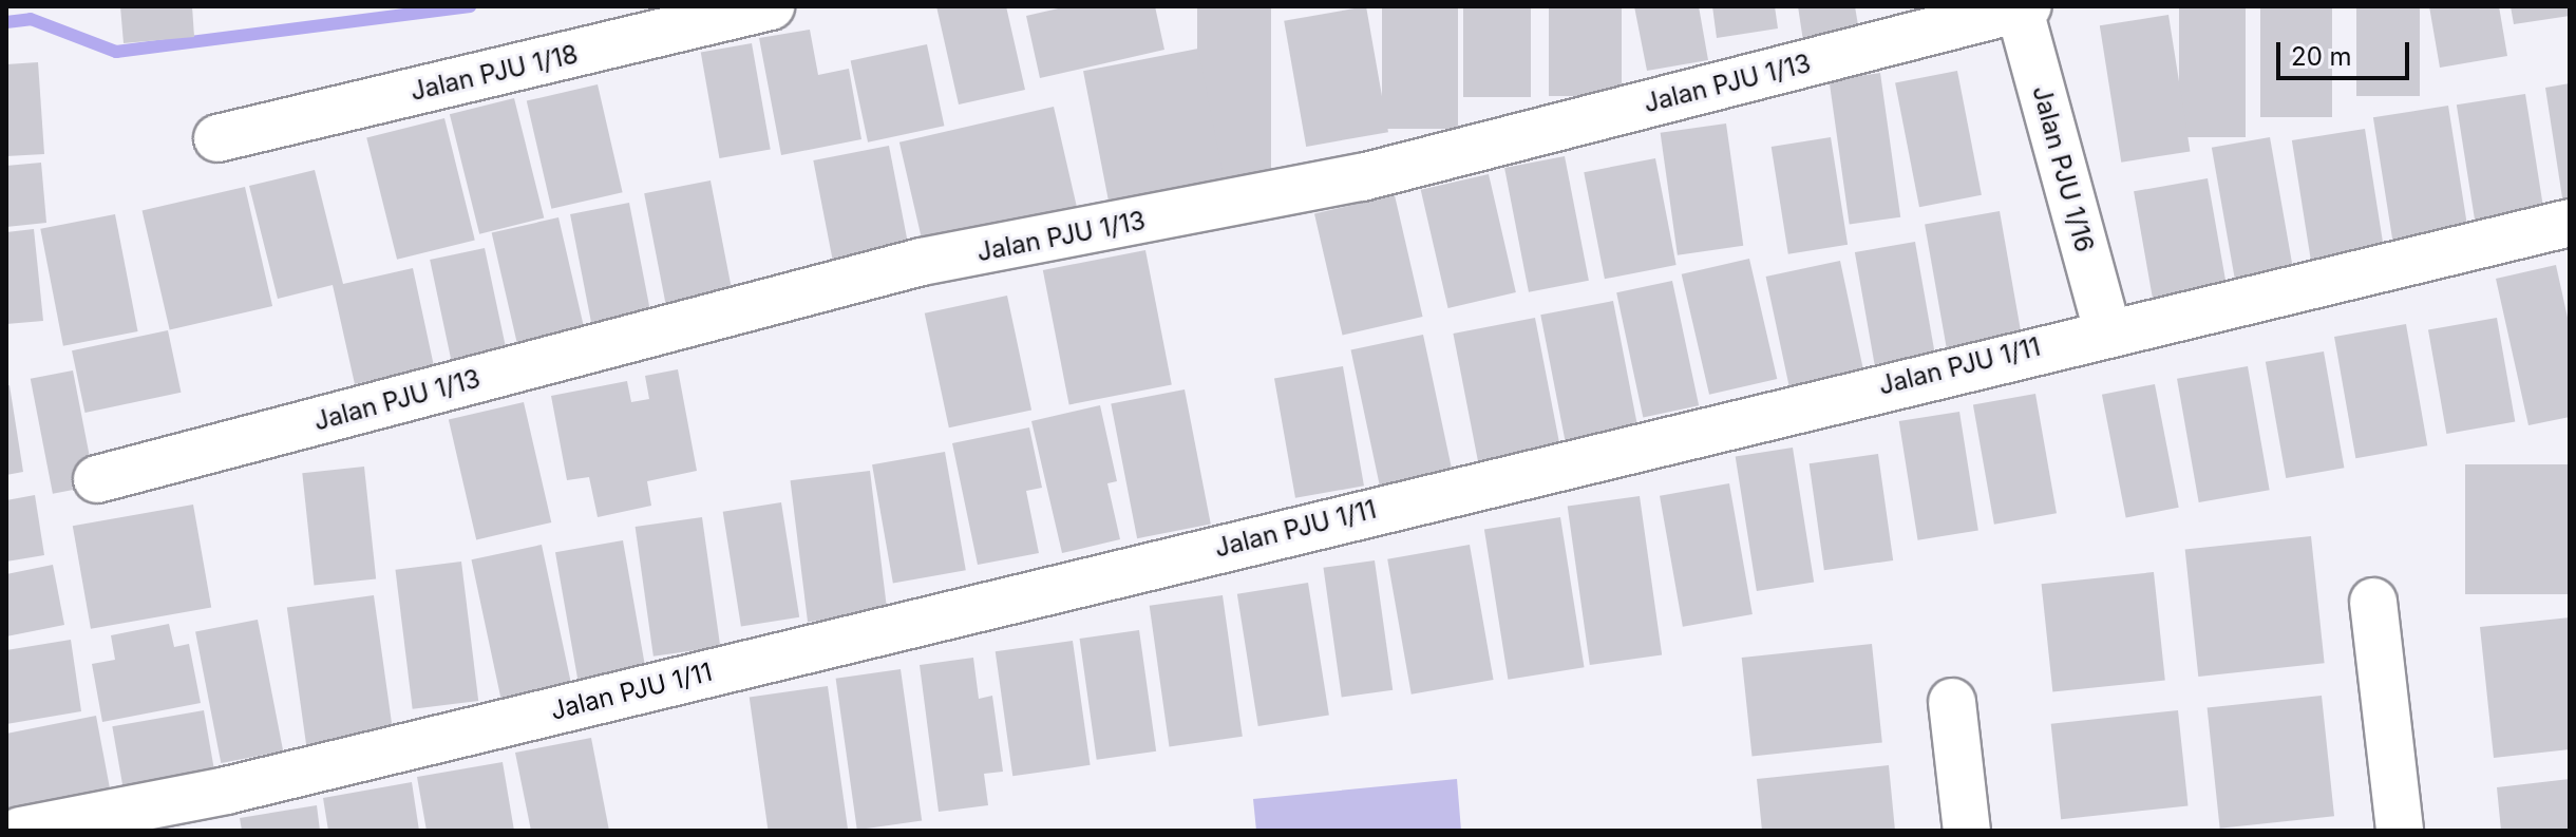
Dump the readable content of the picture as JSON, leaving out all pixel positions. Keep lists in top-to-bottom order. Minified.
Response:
{"streets":{"street":["Jalan PJU 1/18","Jalan PJU 1/13","Jalan PJU 1/16","Jalan PJU 1/11"]},"crossings":[["Jalan PJU 1/13","Jalan PJU 1/16"],["Jalan PJU 1/16","Jalan PJU 1/11"]],"scale_bar":"20 m"}
